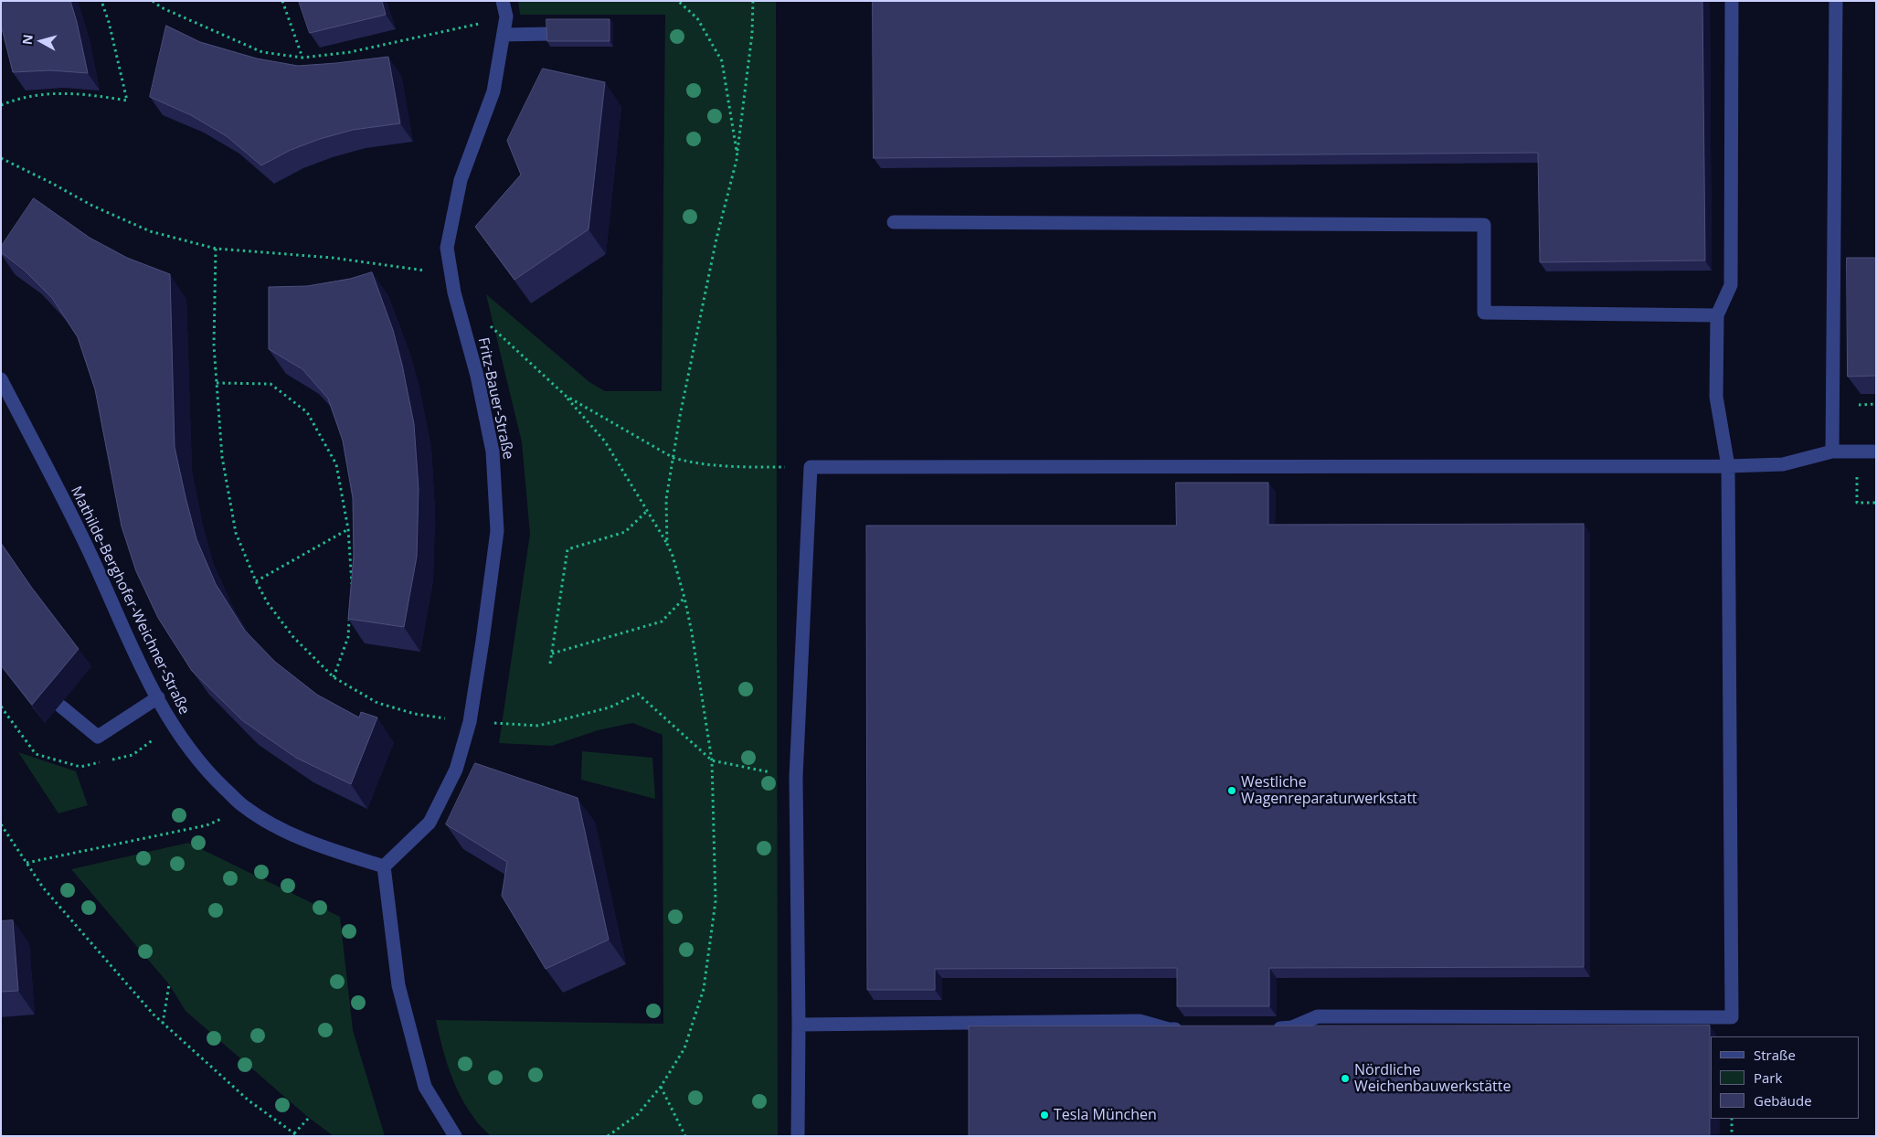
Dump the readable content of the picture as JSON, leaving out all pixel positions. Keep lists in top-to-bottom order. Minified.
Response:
{"streets":{"street":["Fritz-Bauer-Straße","Mathilde-Berghofer-Weichner-Straße"]},"crossings":[["Fritz-Bauer-Straße","Mathilde-Berghofer-Weichner-Straße"]],"places":["Westliche Wagenreparaturwerkstatt","Nördliche Weichenbauwerkstätte","Tesla München"],"legend":["Straße","Park","Gebäude"],"north":"left"}
